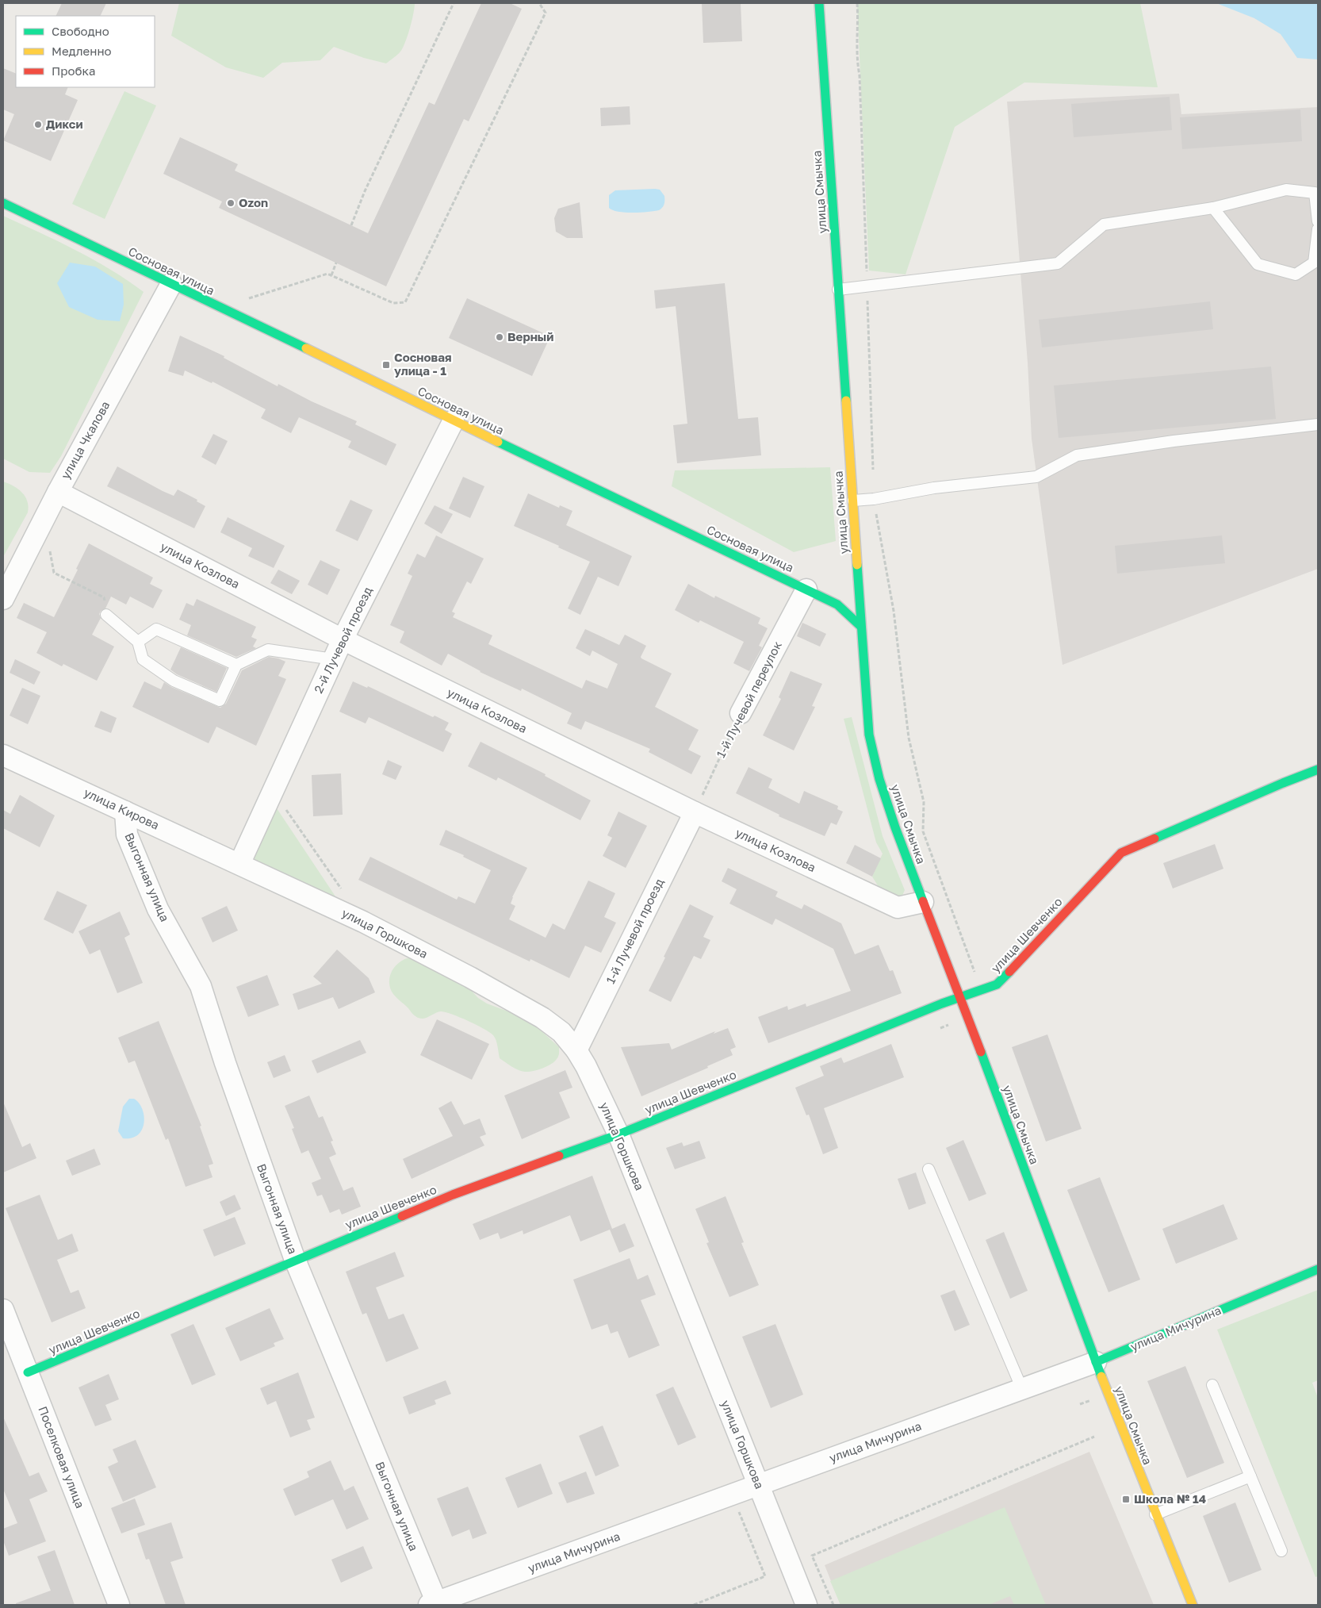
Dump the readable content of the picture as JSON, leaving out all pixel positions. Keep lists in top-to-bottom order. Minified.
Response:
{"streets":{"street":["улица Смычка","Сосновая улица","улица Чкалова","улица Козлова","2-й Лучевой проезд","1-й Лучевой переулок","улица Кирова","Выгонная улица","1-й Лучевой проезд","улица Горшкова","улица Шевченко","улица Мичурина","Поселковая улица"]},"crossings":[["улица Смычка","Сосновая улица"],["улица Смычка","улица Козлова"],["улица Смычка","улица Шевченко"],["улица Смычка","улица Мичурина"],["Сосновая улица","улица Чкалова"],["Сосновая улица","2-й Лучевой проезд"],["Сосновая улица","1-й Лучевой переулок"],["улица Чкалова","улица Козлова"],["улица Козлова","2-й Лучевой проезд"],["улица Козлова","1-й Лучевой переулок"],["улица Козлова","1-й Лучевой проезд"],["2-й Лучевой проезд","улица Кирова"],["2-й Лучевой проезд","улица Горшкова"],["1-й Лучевой переулок","1-й Лучевой проезд"],["улица Кирова","Выгонная улица"],["улица Кирова","улица Горшкова"],["Выгонная улица","улица Шевченко"],["Выгонная улица","улица Мичурина"],["1-й Лучевой проезд","улица Горшкова"],["улица Горшкова","улица Шевченко"],["улица Горшкова","улица Мичурина"],["улица Шевченко","Поселковая улица"]],"places":{"other":["Дикси","Ozon","Верный"],"transit":["Сосновая улица - 1","Школа № 14"]},"legend":["Свободно","Медленно","Пробка"]}
